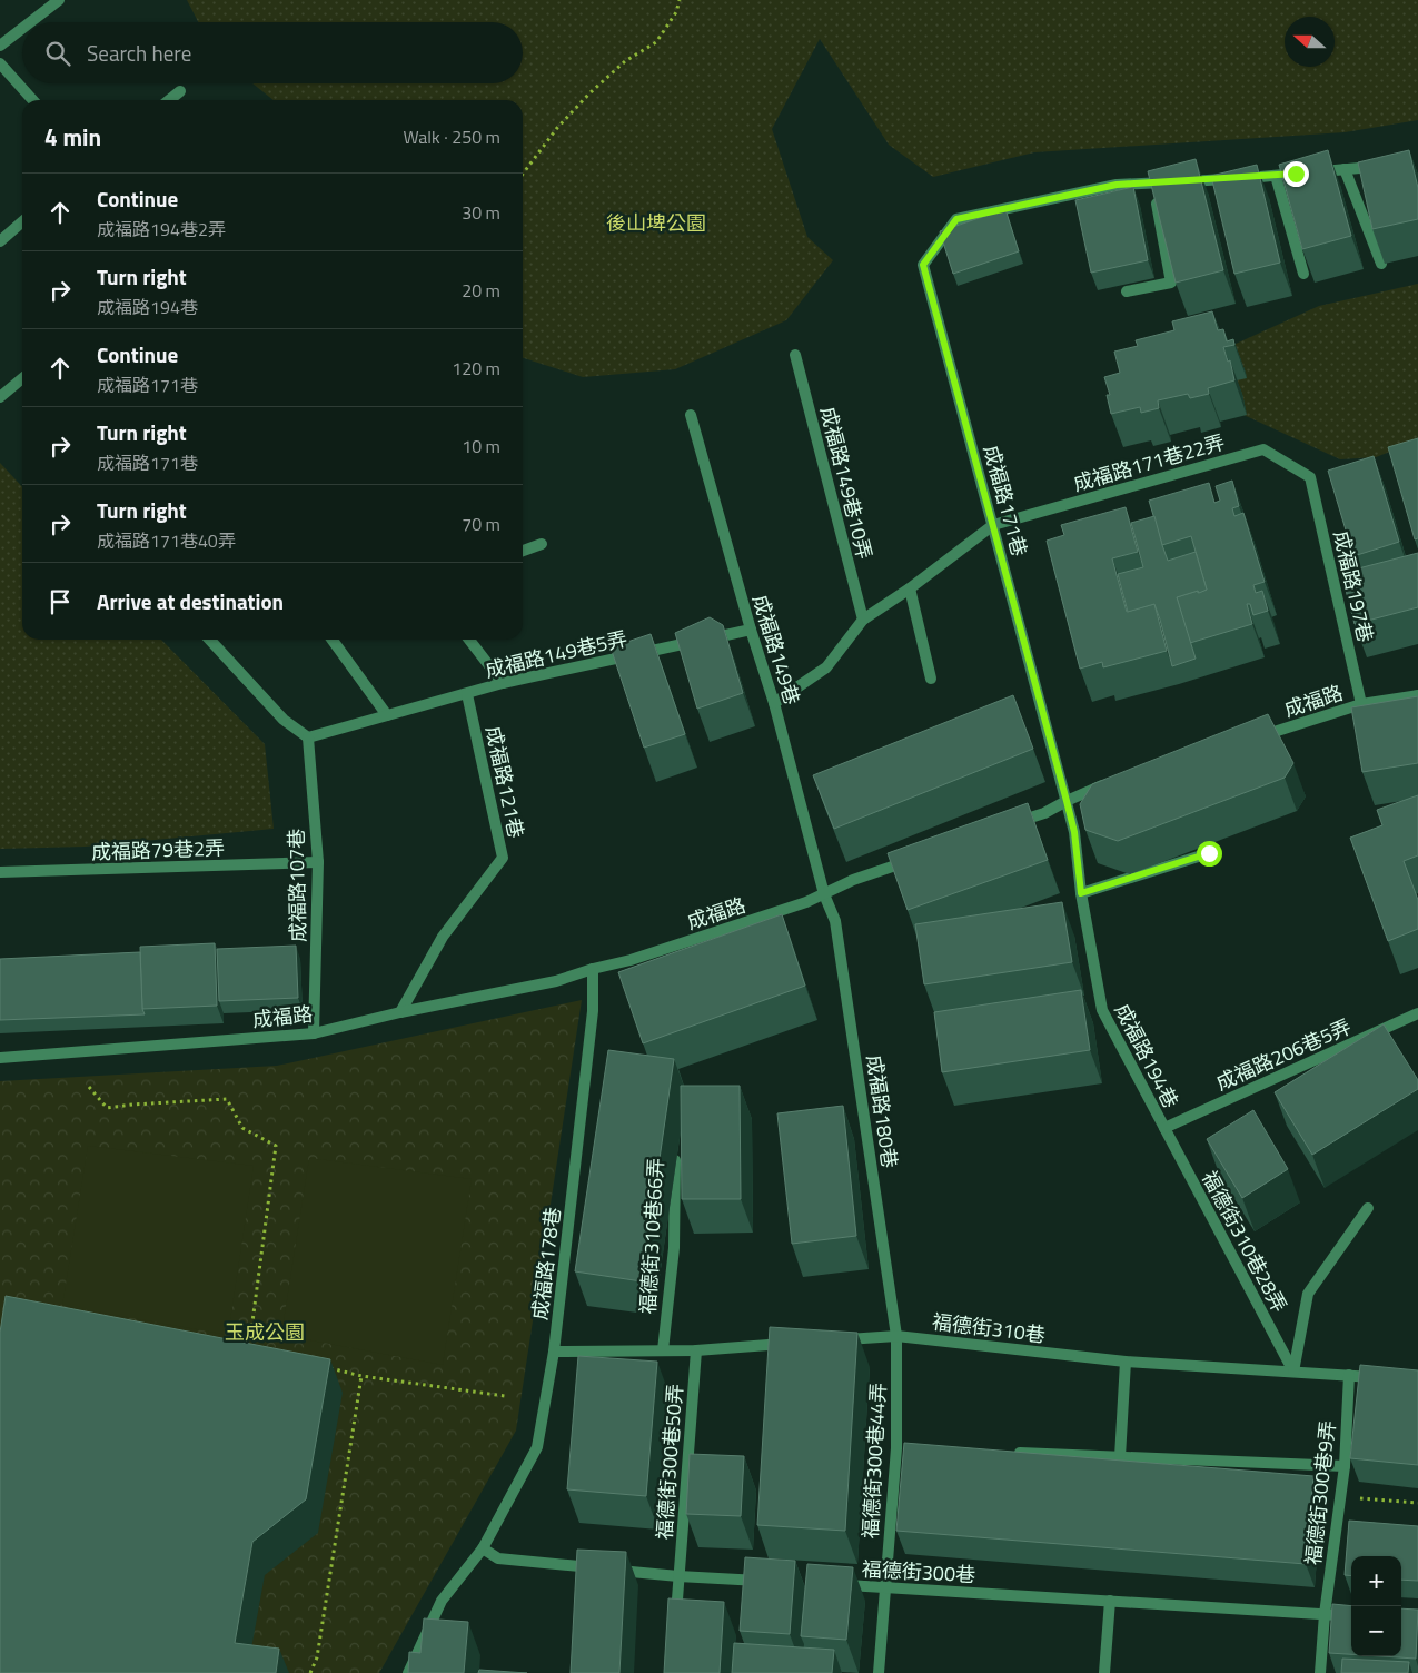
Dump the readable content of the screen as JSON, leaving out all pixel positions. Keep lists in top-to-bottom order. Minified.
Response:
{"streets":{"street":["成福路171巷22弄","成福路149巷10弄","成福路171巷","成福路197巷","成福路149巷","成福路149巷5弄","成福路","成福路121巷","成福路79巷2弄","成福路107巷","成福路206巷5弄","成福路194巷","成福路180巷","福德街310巷66弄","福德街310巷28弄","成福路178巷","福德街310巷","福德街300巷44弄","福德街300巷50弄","福德街300巷9弄","福德街300巷"]},"crossings":[["成福路171巷22弄","成福路171巷"],["成福路171巷22弄","成福路197巷"],["成福路171巷","成福路194巷"],["成福路197巷","成福路"],["成福路149巷","成福路149巷5弄"],["成福路149巷","成福路"],["成福路149巷","成福路180巷"],["成福路149巷5弄","成福路121巷"],["成福路","成福路121巷"],["成福路","成福路107巷"],["成福路","成福路180巷"],["成福路","成福路178巷"],["成福路79巷2弄","成福路107巷"],["成福路206巷5弄","成福路194巷"],["成福路206巷5弄","福德街310巷28弄"],["成福路194巷","福德街310巷28弄"],["成福路180巷","福德街310巷"],["成福路180巷","福德街300巷44弄"],["福德街310巷28弄","福德街310巷"],["福德街310巷","福德街300巷44弄"],["福德街310巷","福德街300巷9弄"],["福德街300巷44弄","福德街300巷"],["福德街300巷9弄","福德街300巷"]],"parks":["後山埤公園","玉成公園"],"north":"left","page":{"search":"Search here","heading":["4 min","Walk · 250 m"],"list":[["Continue","成福路194巷2弄","30 m"],["Turn right","成福路194巷","20 m"],["Continue","成福路171巷","120 m"],["Turn right","成福路171巷","10 m"],["Turn right","成福路171巷40弄","70 m"],"Arrive at destination"],"map_buttons":["+","−"]}}
